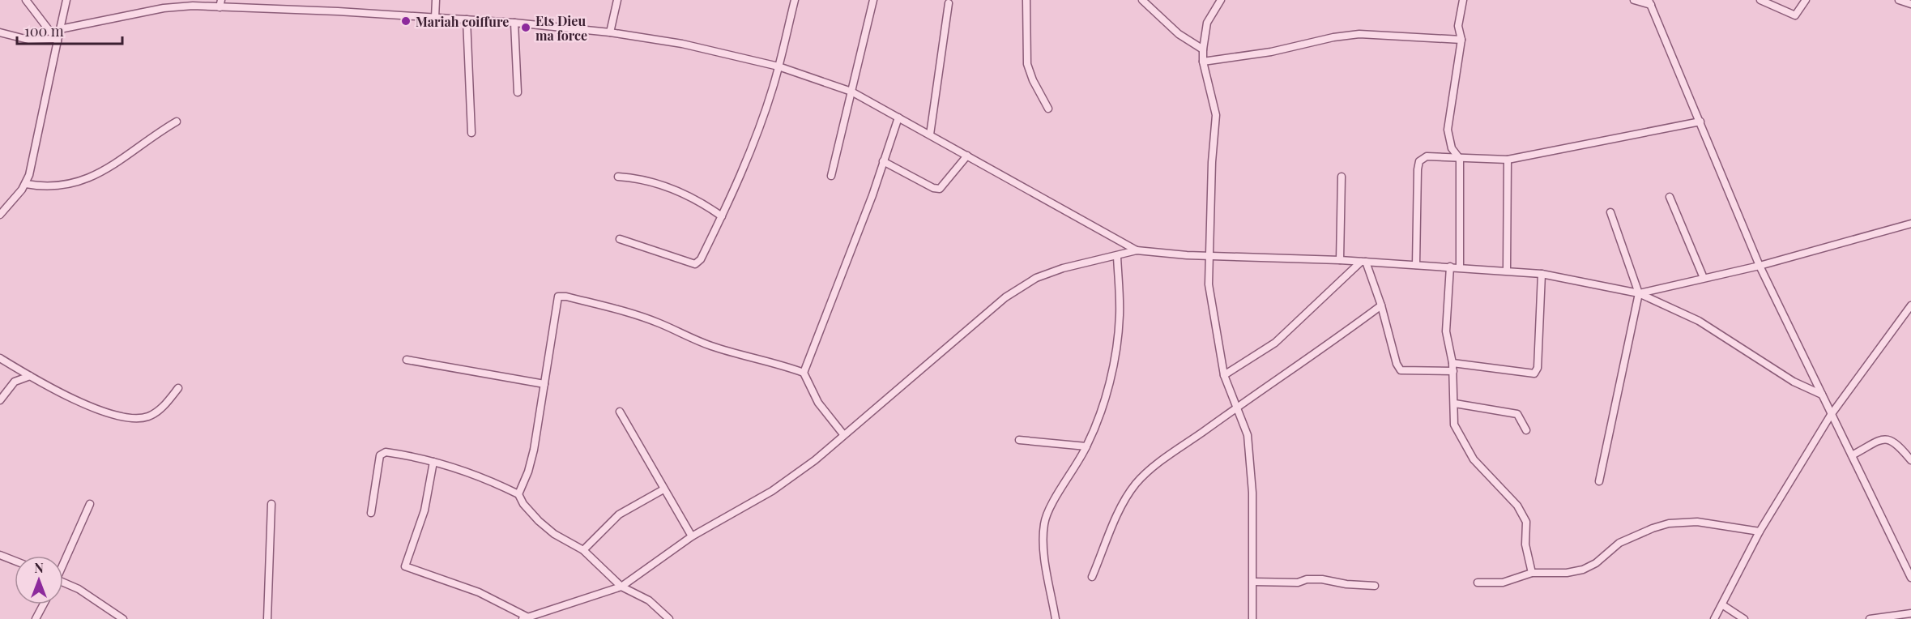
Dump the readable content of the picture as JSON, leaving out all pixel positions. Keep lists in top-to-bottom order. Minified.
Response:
{"places":["Mariah coiffure","Ets Dieu ma force"],"scale_bar":"100 m","north":"top"}
